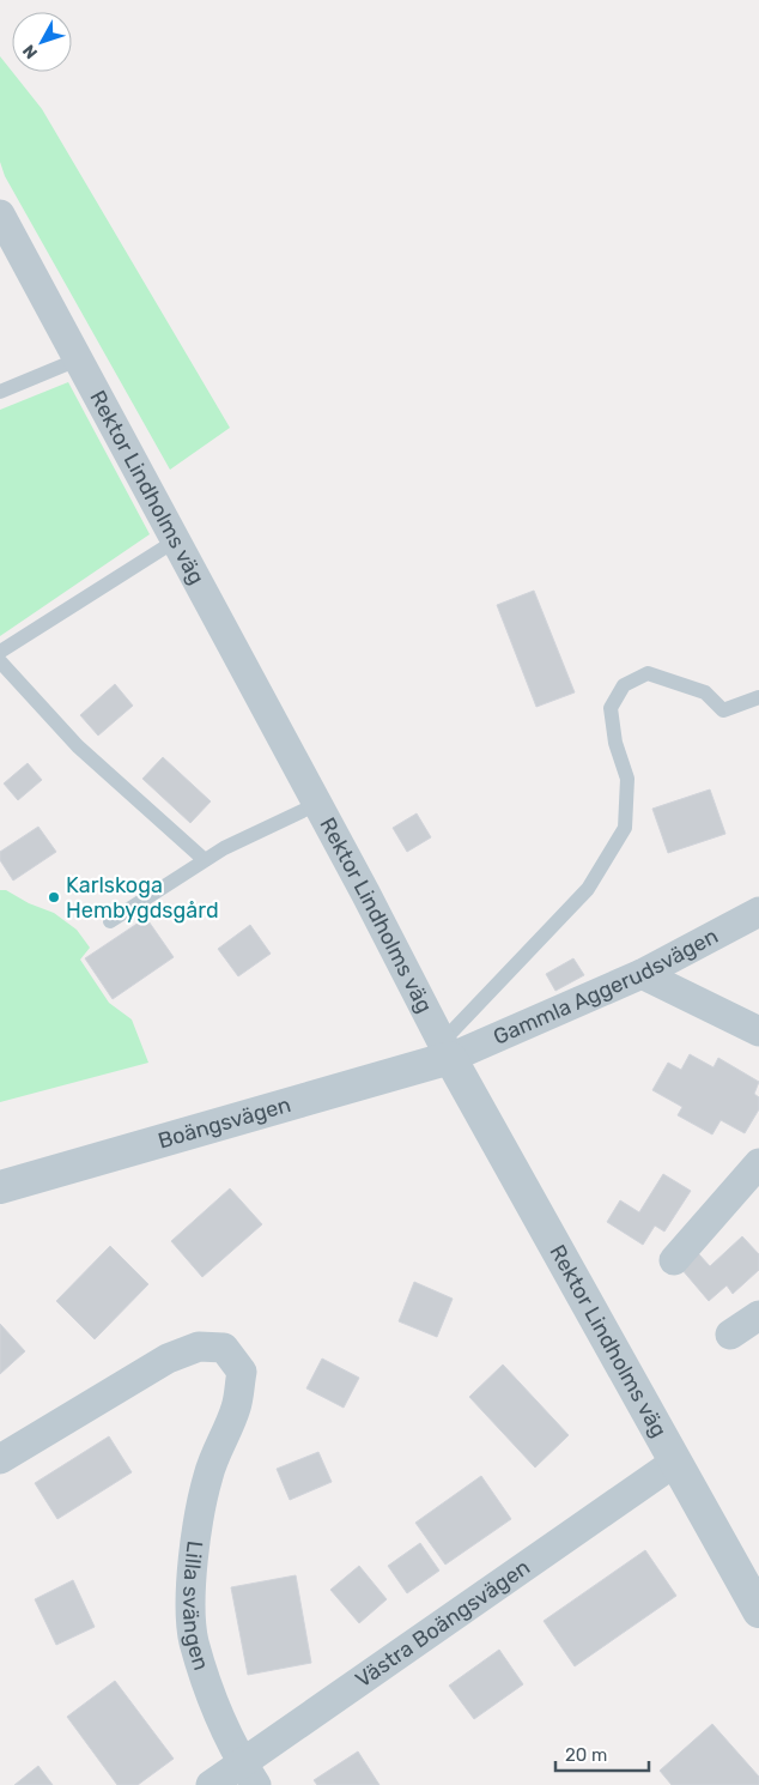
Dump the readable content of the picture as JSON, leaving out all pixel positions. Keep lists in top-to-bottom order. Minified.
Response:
{"streets":{"street":["Rektor Lindholms väg","Gammla Aggerudsvägen","Boängsvägen","Lilla svängen","Västra Boängsvägen"]},"crossings":[["Rektor Lindholms väg","Gammla Aggerudsvägen"],["Rektor Lindholms väg","Boängsvägen"],["Rektor Lindholms väg","Västra Boängsvägen"],["Gammla Aggerudsvägen","Boängsvägen"],["Lilla svängen","Västra Boängsvägen"]],"places":["Karlskoga Hembygdsgård"],"scale_bar":"20 m","north":"bottom left"}
